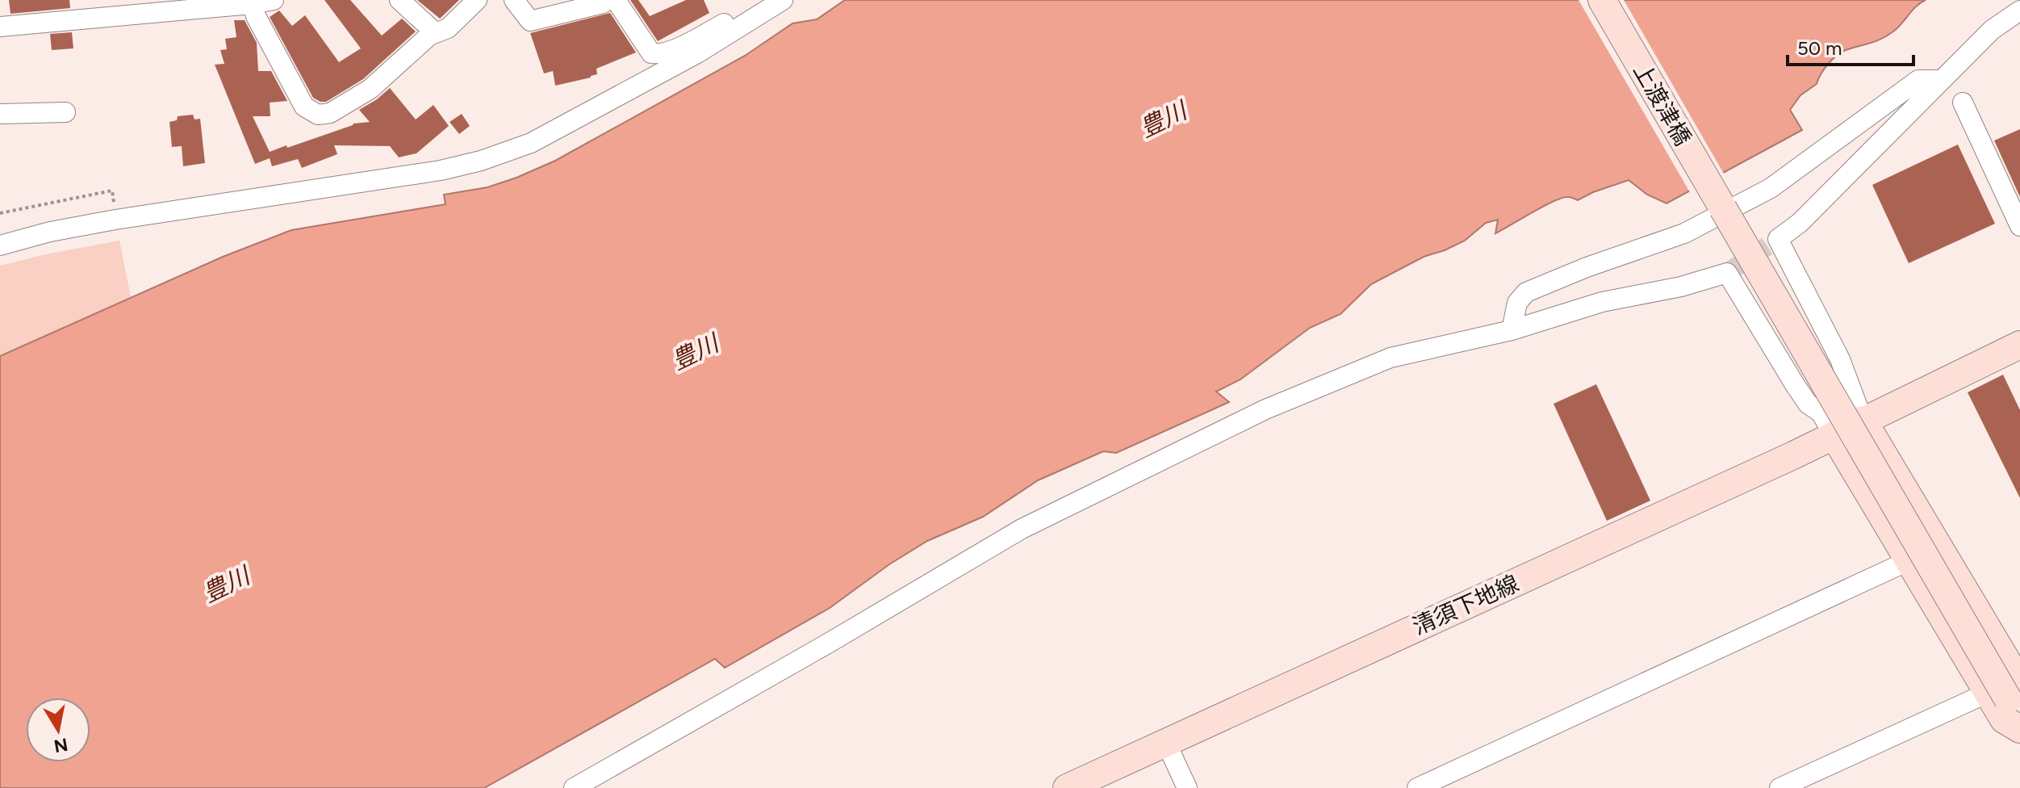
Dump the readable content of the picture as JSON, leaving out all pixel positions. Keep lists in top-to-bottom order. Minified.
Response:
{"streets":{"main road":["上渡津橋","清須下地線"]},"water":["豊川"],"scale_bar":"50 m","north":"bottom"}
